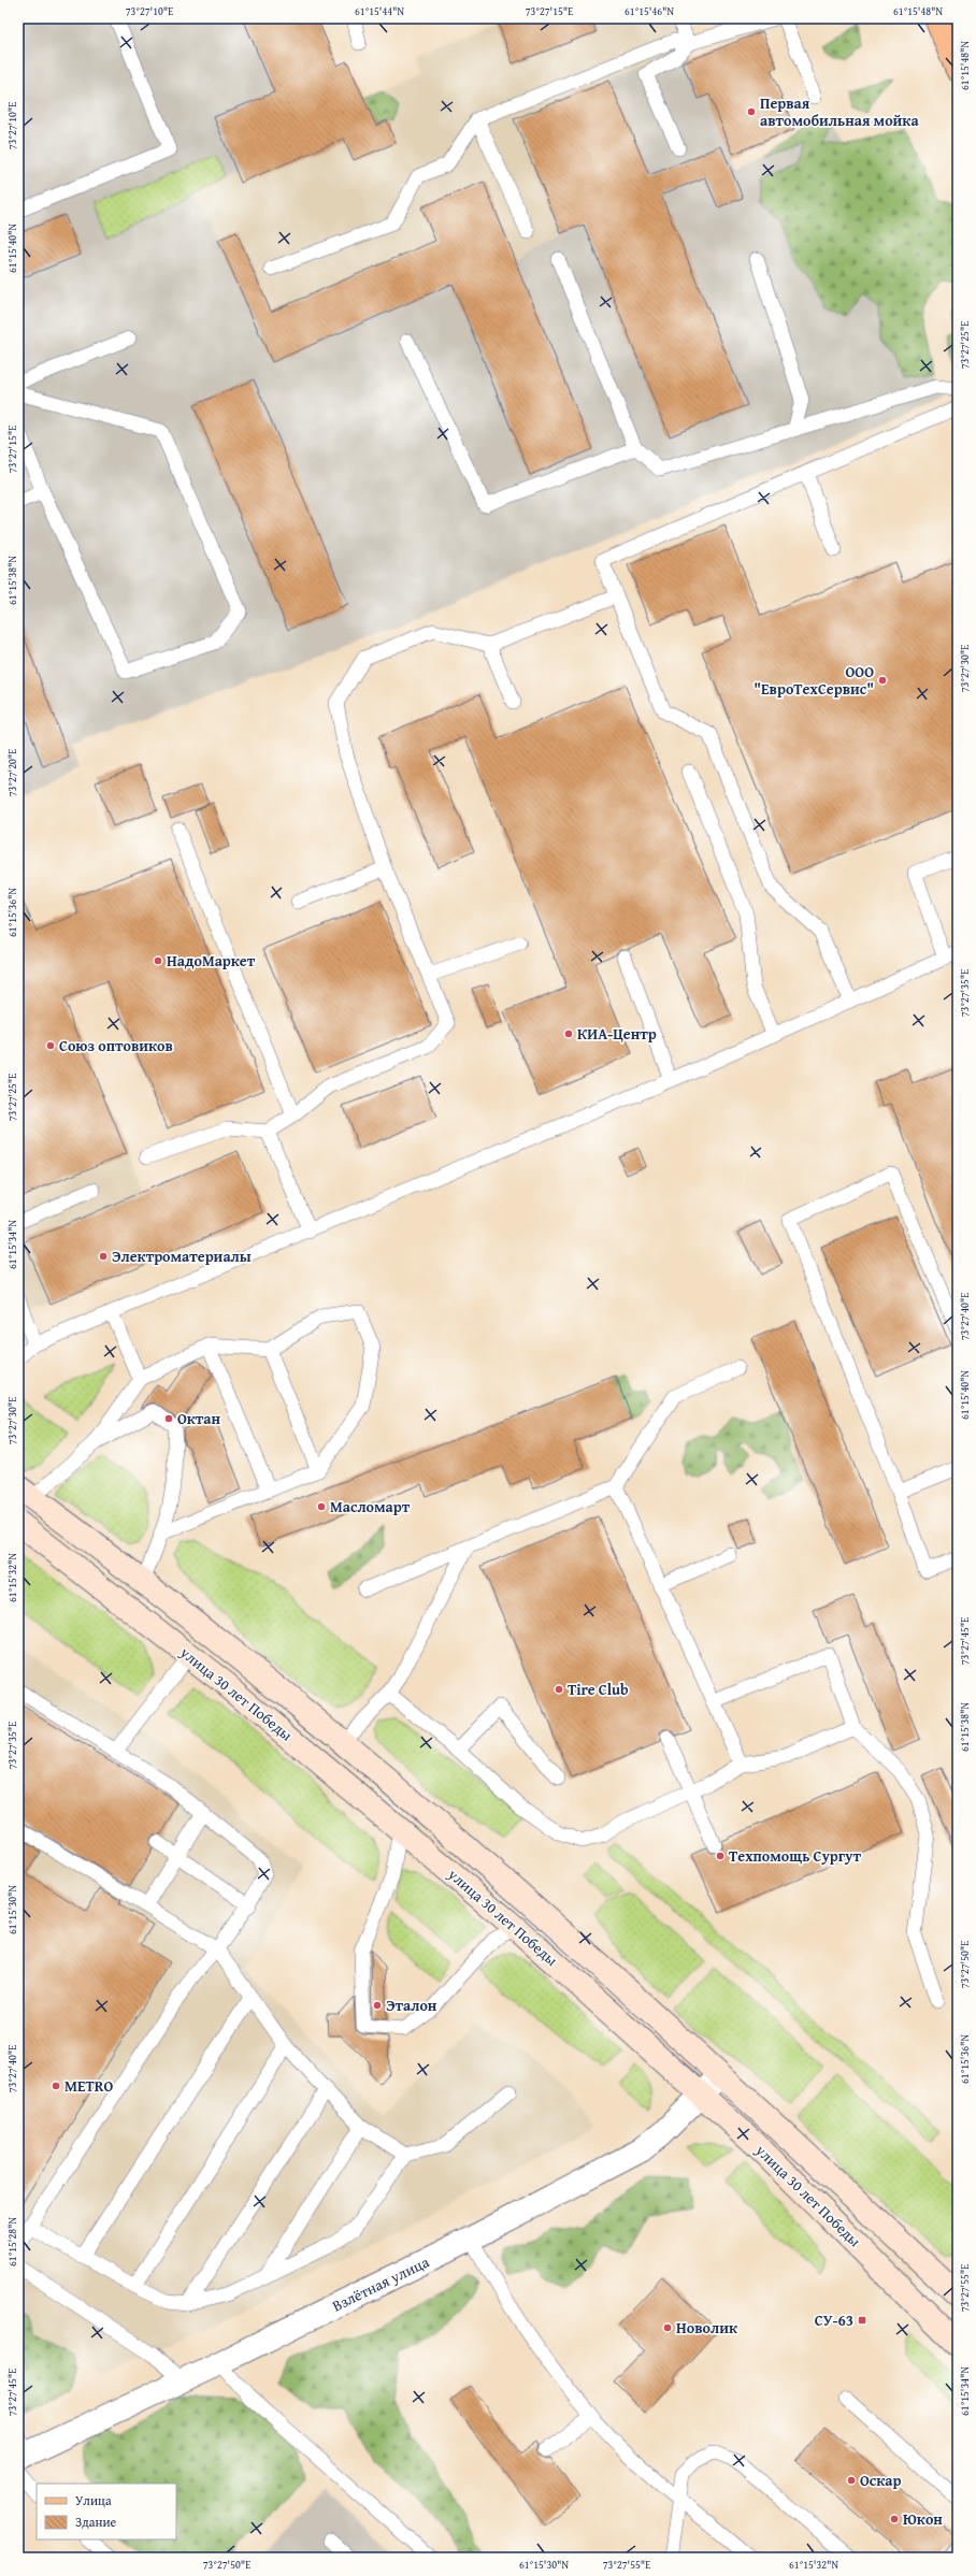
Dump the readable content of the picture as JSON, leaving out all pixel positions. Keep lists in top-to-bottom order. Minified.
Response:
{"streets":{"main road":["улица 30 лет Победы"],"street":["Взлётная улица"]},"crossings":[["улица 30 лет Победы","Взлётная улица"]],"places":{"other":["Первая автомобильная мойка","ООО \"ЕвроТехСервис\"","НадоМаркет","КИА-Центр","Союз оптовиков","Электроматериалы","Октан","Масломарт","Tire Club","Техпомощь Сургут","Эталон","METRO","Новолик","Оскар","Юкон"],"transit":["СУ-63"]},"legend":["Улица","Здание"],"coordinates":["73°27'10\"E","61°15'44\"N","73°27'15\"E","61°15'46\"N","61°15'48\"N","61°15'40\"N","73°27'25\"E","61°15'38\"N","73°27'30\"E","73°27'20\"E","61°15'36\"N","73°27'35\"E","61°15'34\"N","73°27'40\"E","61°15'32\"N","73°27'45\"E","61°15'30\"N","73°27'50\"E","61°15'28\"N","73°27'55\"E"]}
